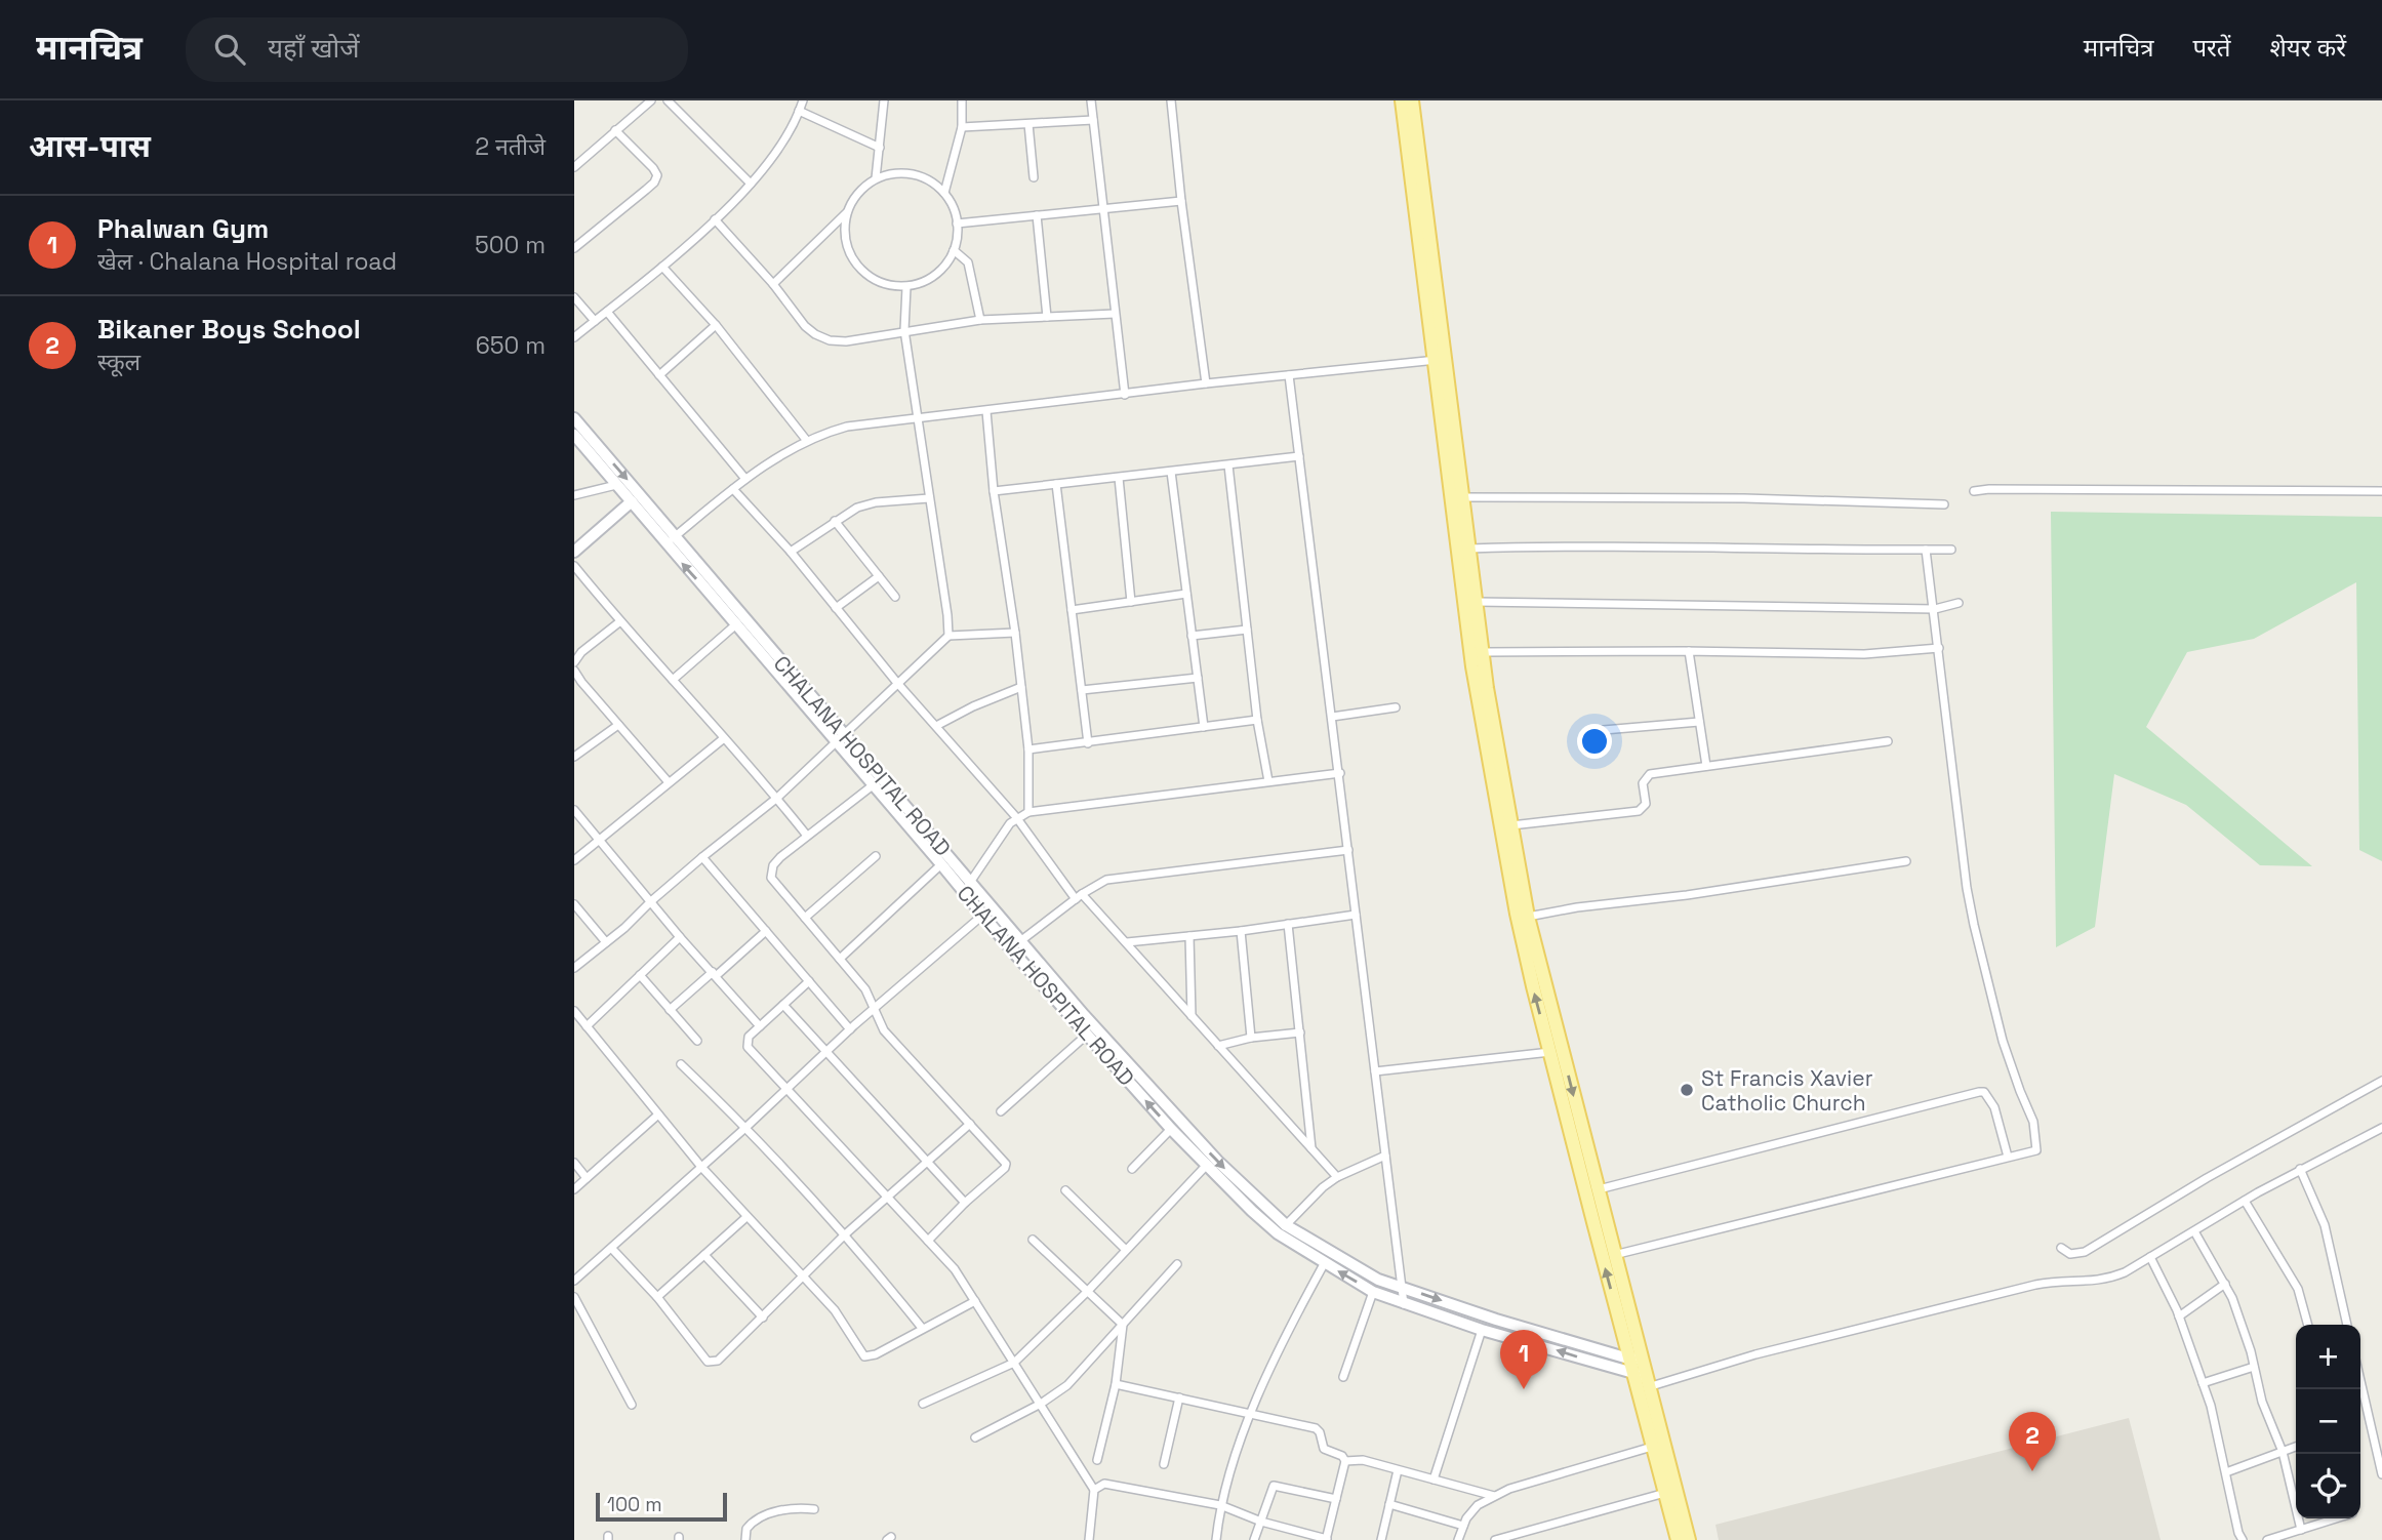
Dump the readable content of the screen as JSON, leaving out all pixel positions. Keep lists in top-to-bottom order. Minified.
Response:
{"streets":{"street":["CHALANA HOSPITAL ROAD"]},"places":["St Francis Xavier Catholic Church"],"scale_bar":"100 m","page":{"header":"मानचित्र","search":"यहाँ खोजें","nav":["मानचित्र","परतें","शेयर करें"],"heading":["आस-पास","2 नतीजे"],"list":[{"mark":"1","name":"Phalwan Gym","note":"खेल · Chalana Hospital road","value":"500 m"},{"mark":"2","name":"Bikaner Boys School","note":"स्कूल","value":"650 m"}],"map_buttons":["+","−"],"pins":["1","2"],"scale":"100 m"}}
